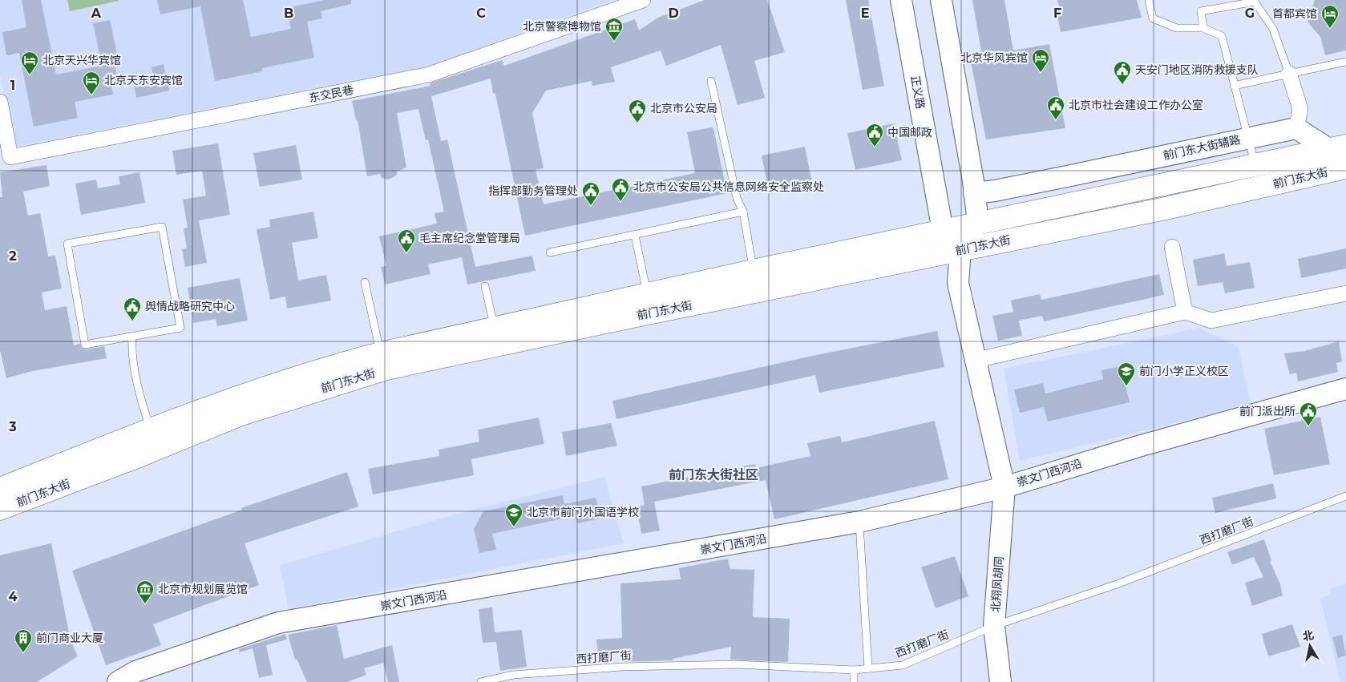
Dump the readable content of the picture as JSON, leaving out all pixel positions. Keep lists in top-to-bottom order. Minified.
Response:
{"streets":{"main road":["前门东大街"],"street":["正义路","东交民巷","前门东大街辅路","崇文门西河沿","北翔凤胡同"],"lane":["西打磨厂街"]},"crossings":[["正义路","前门东大街"],["前门东大街","北翔凤胡同"],["崇文门西河沿","北翔凤胡同"],["西打磨厂街","北翔凤胡同"]],"districts":["前门东大街社区"],"places":{"hotel":["首都宾馆","北京华风宾馆","北京天兴华宾馆","北京天东安宾馆"],"museum":["北京警察博物馆","北京市规划展览馆"],"public building":["天安门地区消防救援支队","北京市社会建设工作办公室","北京市公安局","中国邮政","北京市公安局公共信息网络安全监察处","指挥部勤务管理处","毛主席纪念堂管理局","舆情战略研究中心","前门派出所"],"school or university":["前门小学正义校区","北京市前门外国语学校"],"building":["前门商业大厦"]},"north":"top","grid":{"columns":["A","B","C","D","E","F","G"],"rows":["1","2","3","4"]}}
